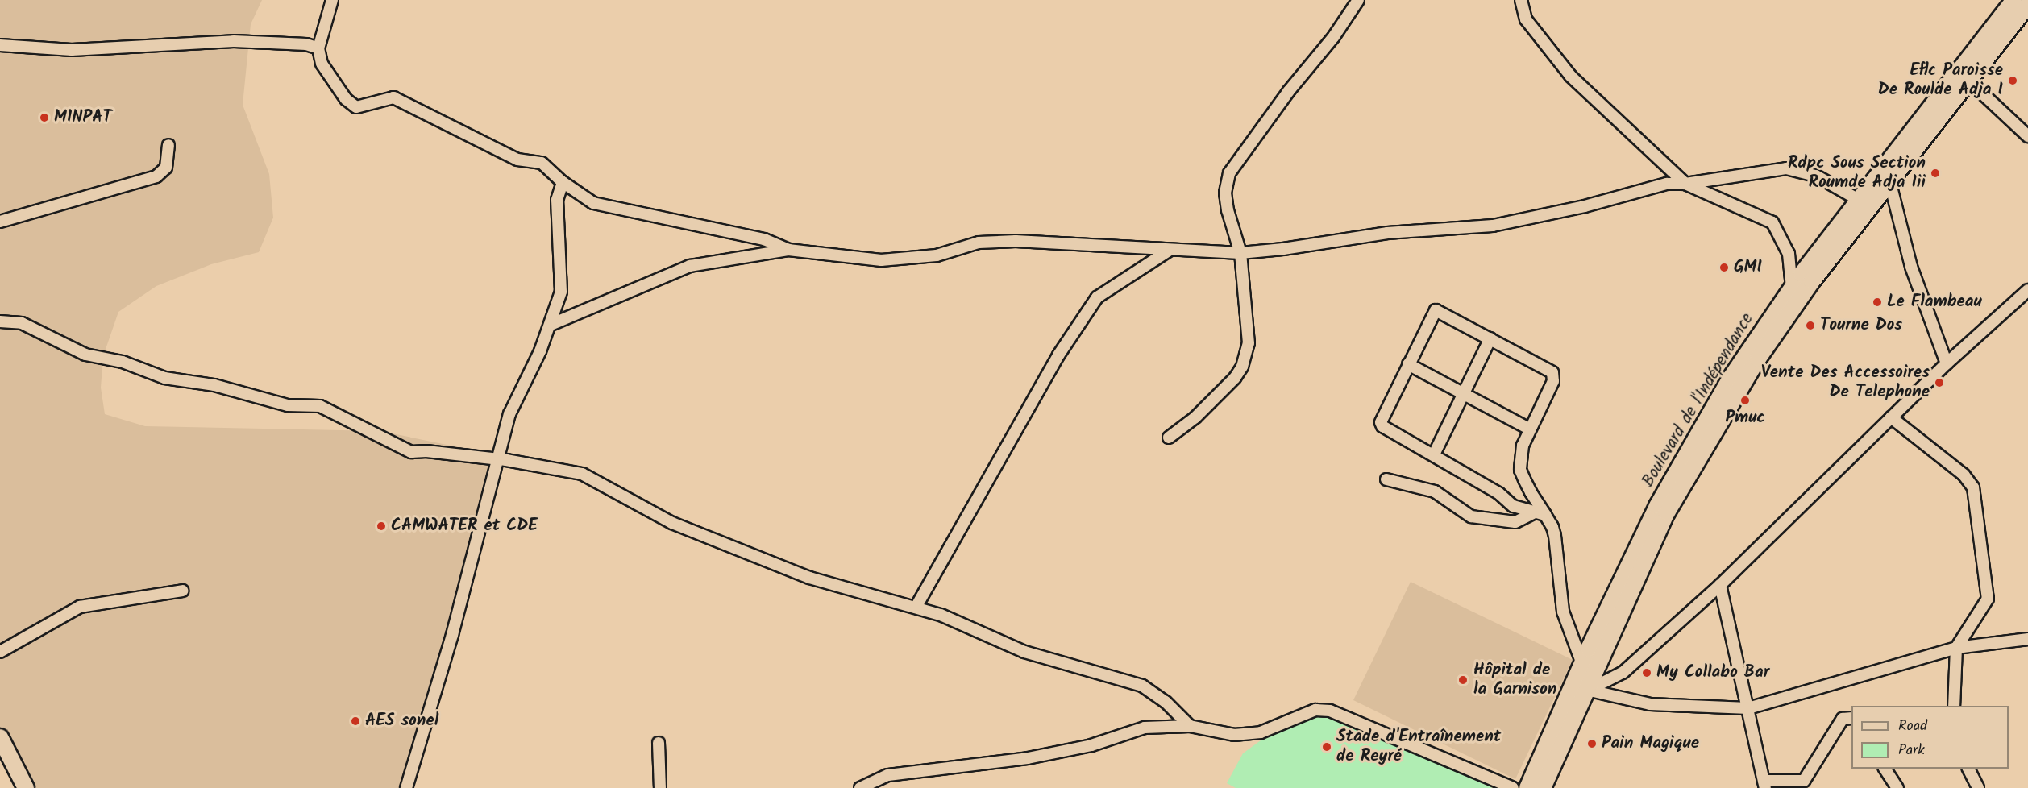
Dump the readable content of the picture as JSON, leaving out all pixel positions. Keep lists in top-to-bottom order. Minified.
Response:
{"streets":{"main road":["Boulevard de l'Indépendance"]},"places":["Eflc Paroisse De Roulde Adja I","MINPAT","Rdpc Sous Section Roumde Adja Iii","GMI","Le Flambeau","Tourne Dos","Vente Des Accessoires De Telephone","Pmuc","CAMWATER et CDE","My Collabo Bar","Hôpital de la Garnison","AES sonel","Pain Magique","Stade d'Entraînement de Reyré"],"legend":["Road","Park"]}
